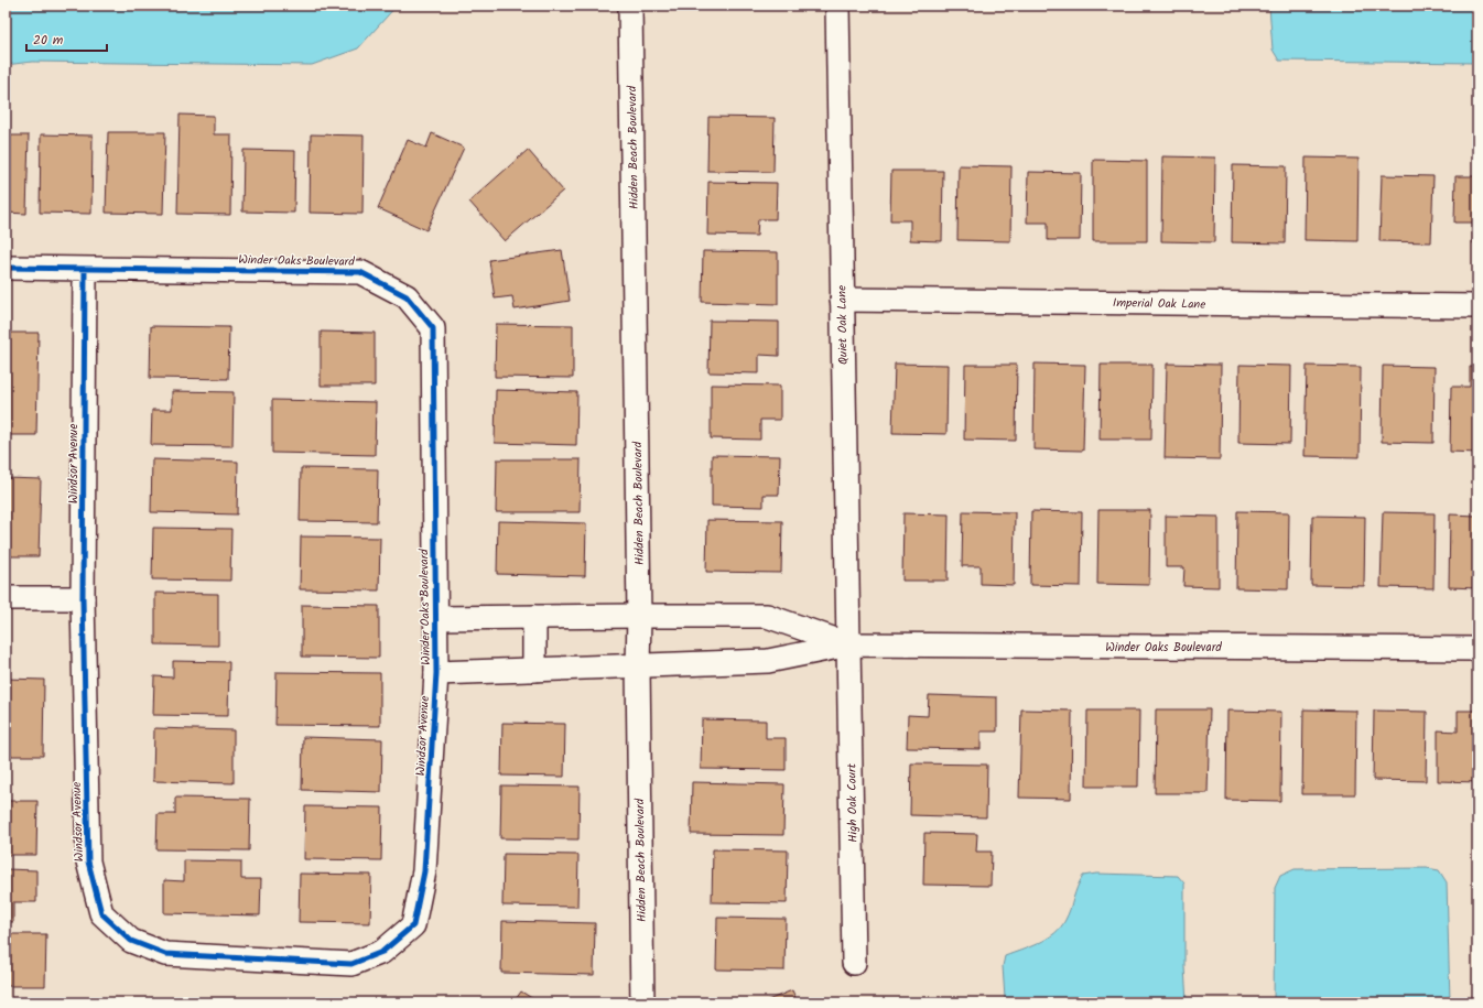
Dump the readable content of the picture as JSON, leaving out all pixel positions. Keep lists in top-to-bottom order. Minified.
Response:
{"streets":{"street":["Hidden Beach Boulevard","Winder Oaks Boulevard","Imperial Oak Lane","Quiet Oak Lane","Windsor Avenue","High Oak Court"]},"crossings":[["Hidden Beach Boulevard","Winder Oaks Boulevard"],["Winder Oaks Boulevard","Quiet Oak Lane"],["Winder Oaks Boulevard","Windsor Avenue"],["Winder Oaks Boulevard","High Oak Court"],["Imperial Oak Lane","Quiet Oak Lane"],["Quiet Oak Lane","High Oak Court"]],"scale_bar":"20 m"}
